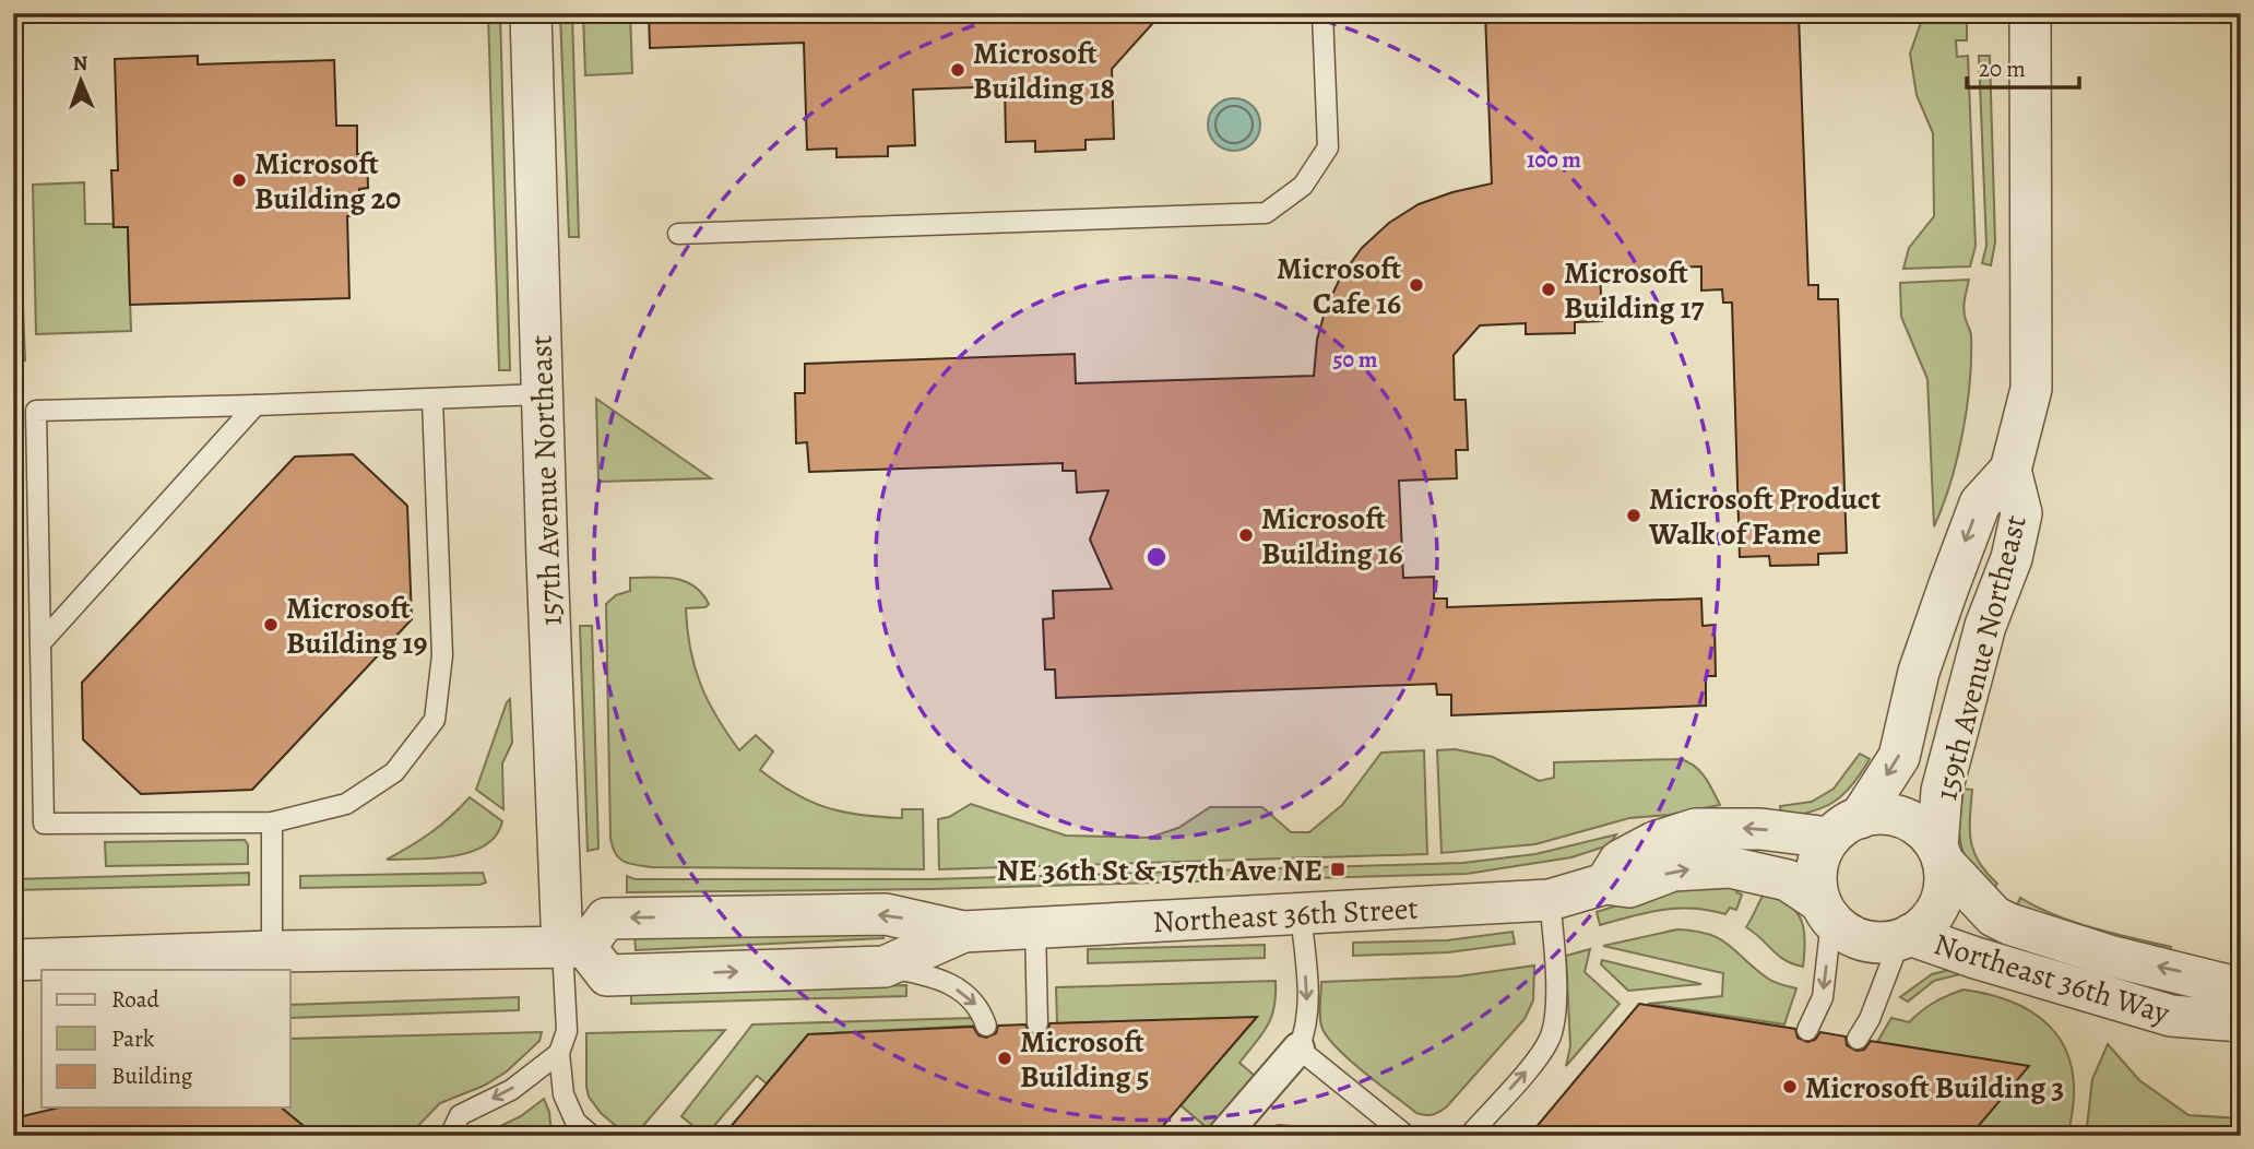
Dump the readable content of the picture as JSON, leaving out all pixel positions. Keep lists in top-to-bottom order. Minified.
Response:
{"streets":{"street":["157th Avenue Northeast","159th Avenue Northeast","Northeast 36th Street","Northeast 36th Way"]},"crossings":[["157th Avenue Northeast","Northeast 36th Street"],["159th Avenue Northeast","Northeast 36th Street"],["159th Avenue Northeast","Northeast 36th Way"],["Northeast 36th Street","Northeast 36th Way"]],"places":{"other":["Microsoft Building 18","Microsoft Building 20","Microsoft Cafe 16","Microsoft Building 17","Microsoft Product Walk of Fame","Microsoft Building 16","Microsoft Building 19","Microsoft Building 5","Microsoft Building 3"],"transit":["NE 36th St & 157th Ave NE"]},"legend":["Road","Park","Building"],"scale_bar":"20 m","north":"top","rings":["100 m","50 m"]}
